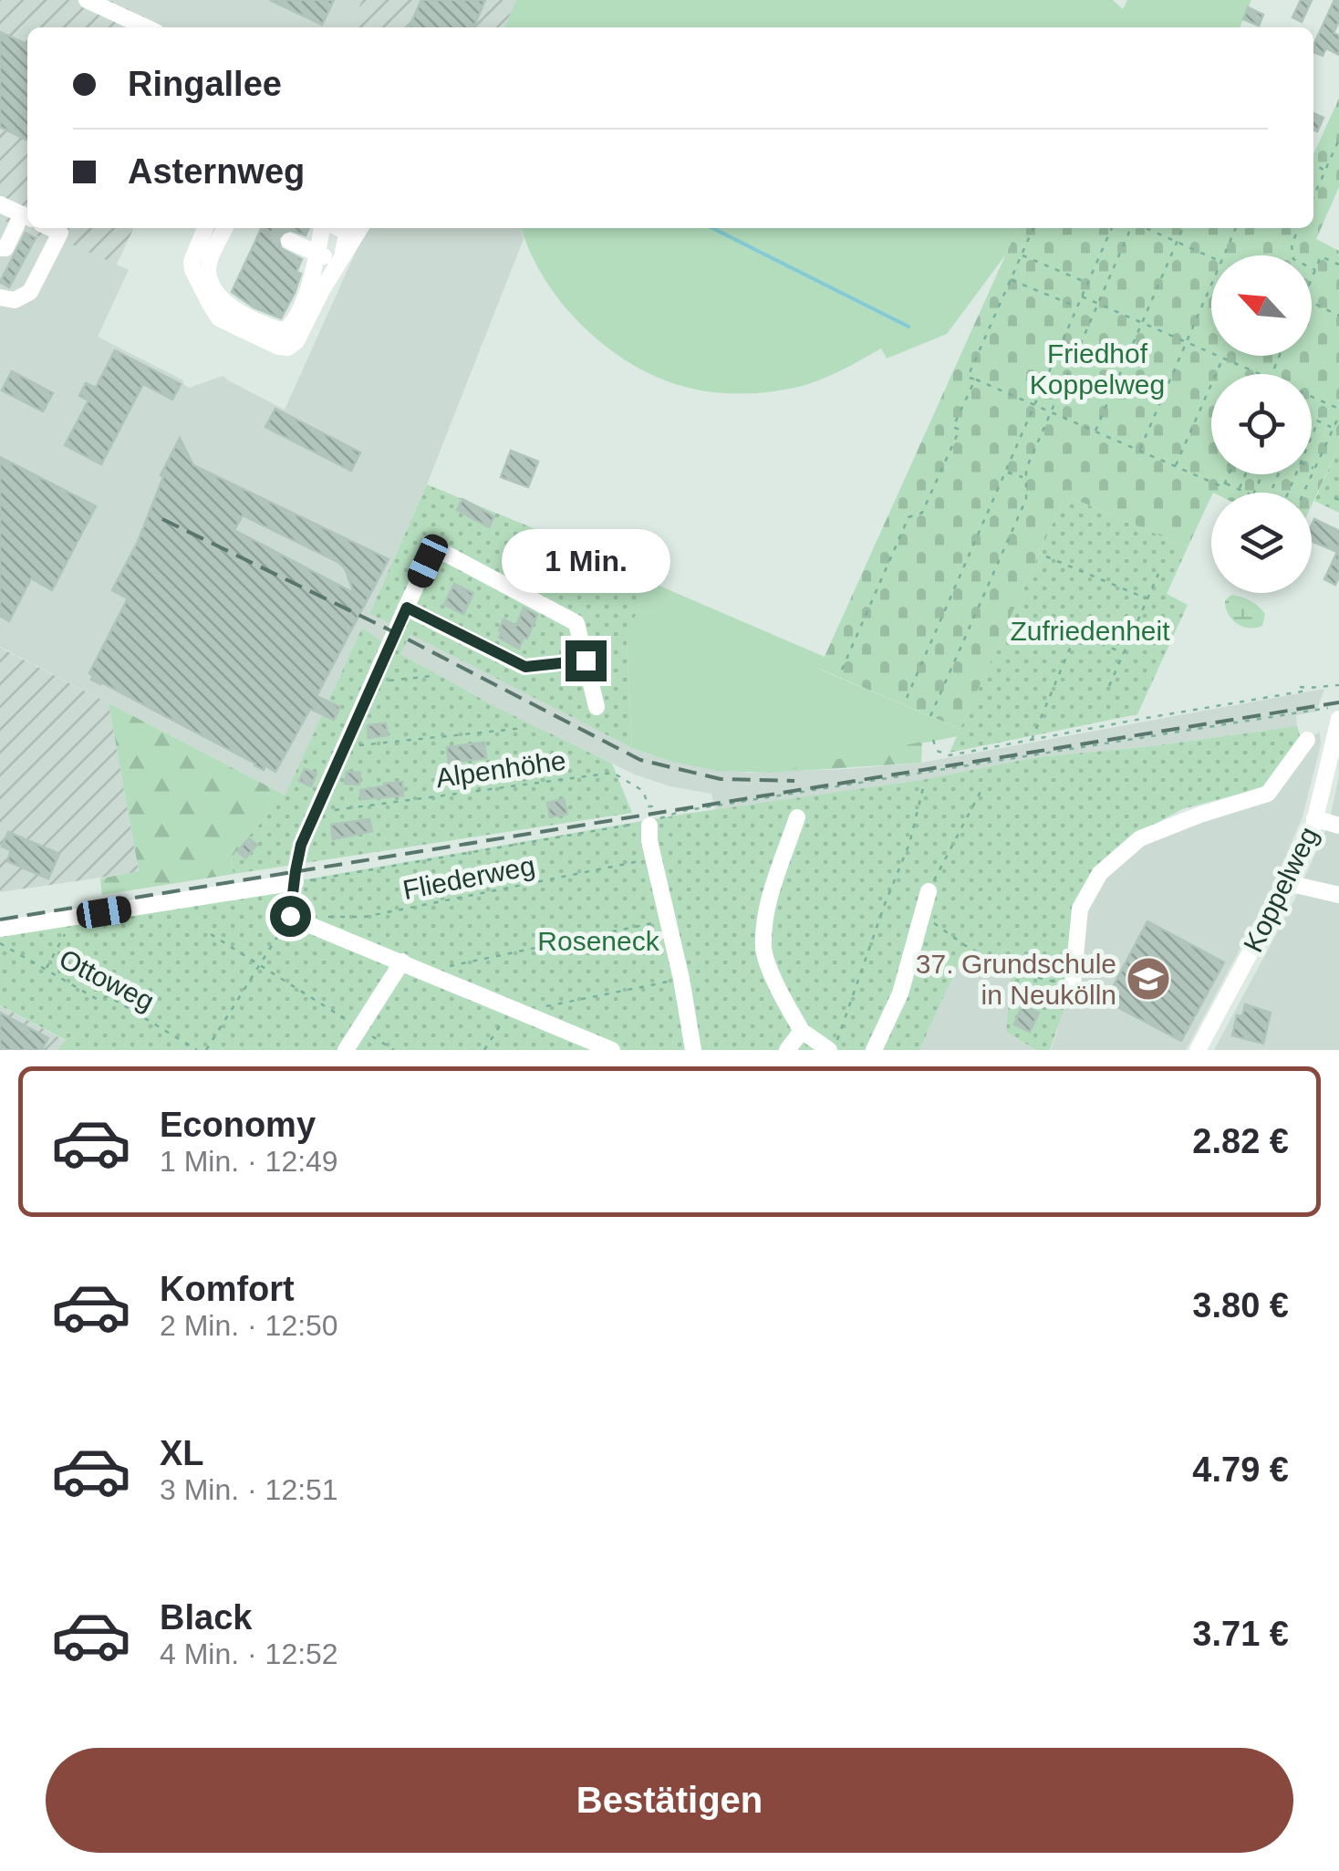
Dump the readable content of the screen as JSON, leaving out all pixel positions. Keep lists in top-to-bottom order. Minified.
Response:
{"streets":{"street":["Koppelweg"],"path":["Alpenhöhe","Fliederweg","Ottoweg"]},"parks":["Friedhof Koppelweg","Zufriedenheit","Roseneck"],"places":{"school or university":["37. Grundschule in Neukölln"]},"north":"top left","page":{"banner":["Ringallee","Asternweg"],"bubble":"1 Min.","list":[{"name":"Economy","note":"1 Min. · 12:49","value":"2.82 €"},{"name":"Komfort","note":"2 Min. · 12:50","value":"3.80 €"},{"name":"XL","note":"3 Min. · 12:51","value":"4.79 €"},{"name":"Black","note":"4 Min. · 12:52","value":"3.71 €"}],"buttons":"Bestätigen"}}
